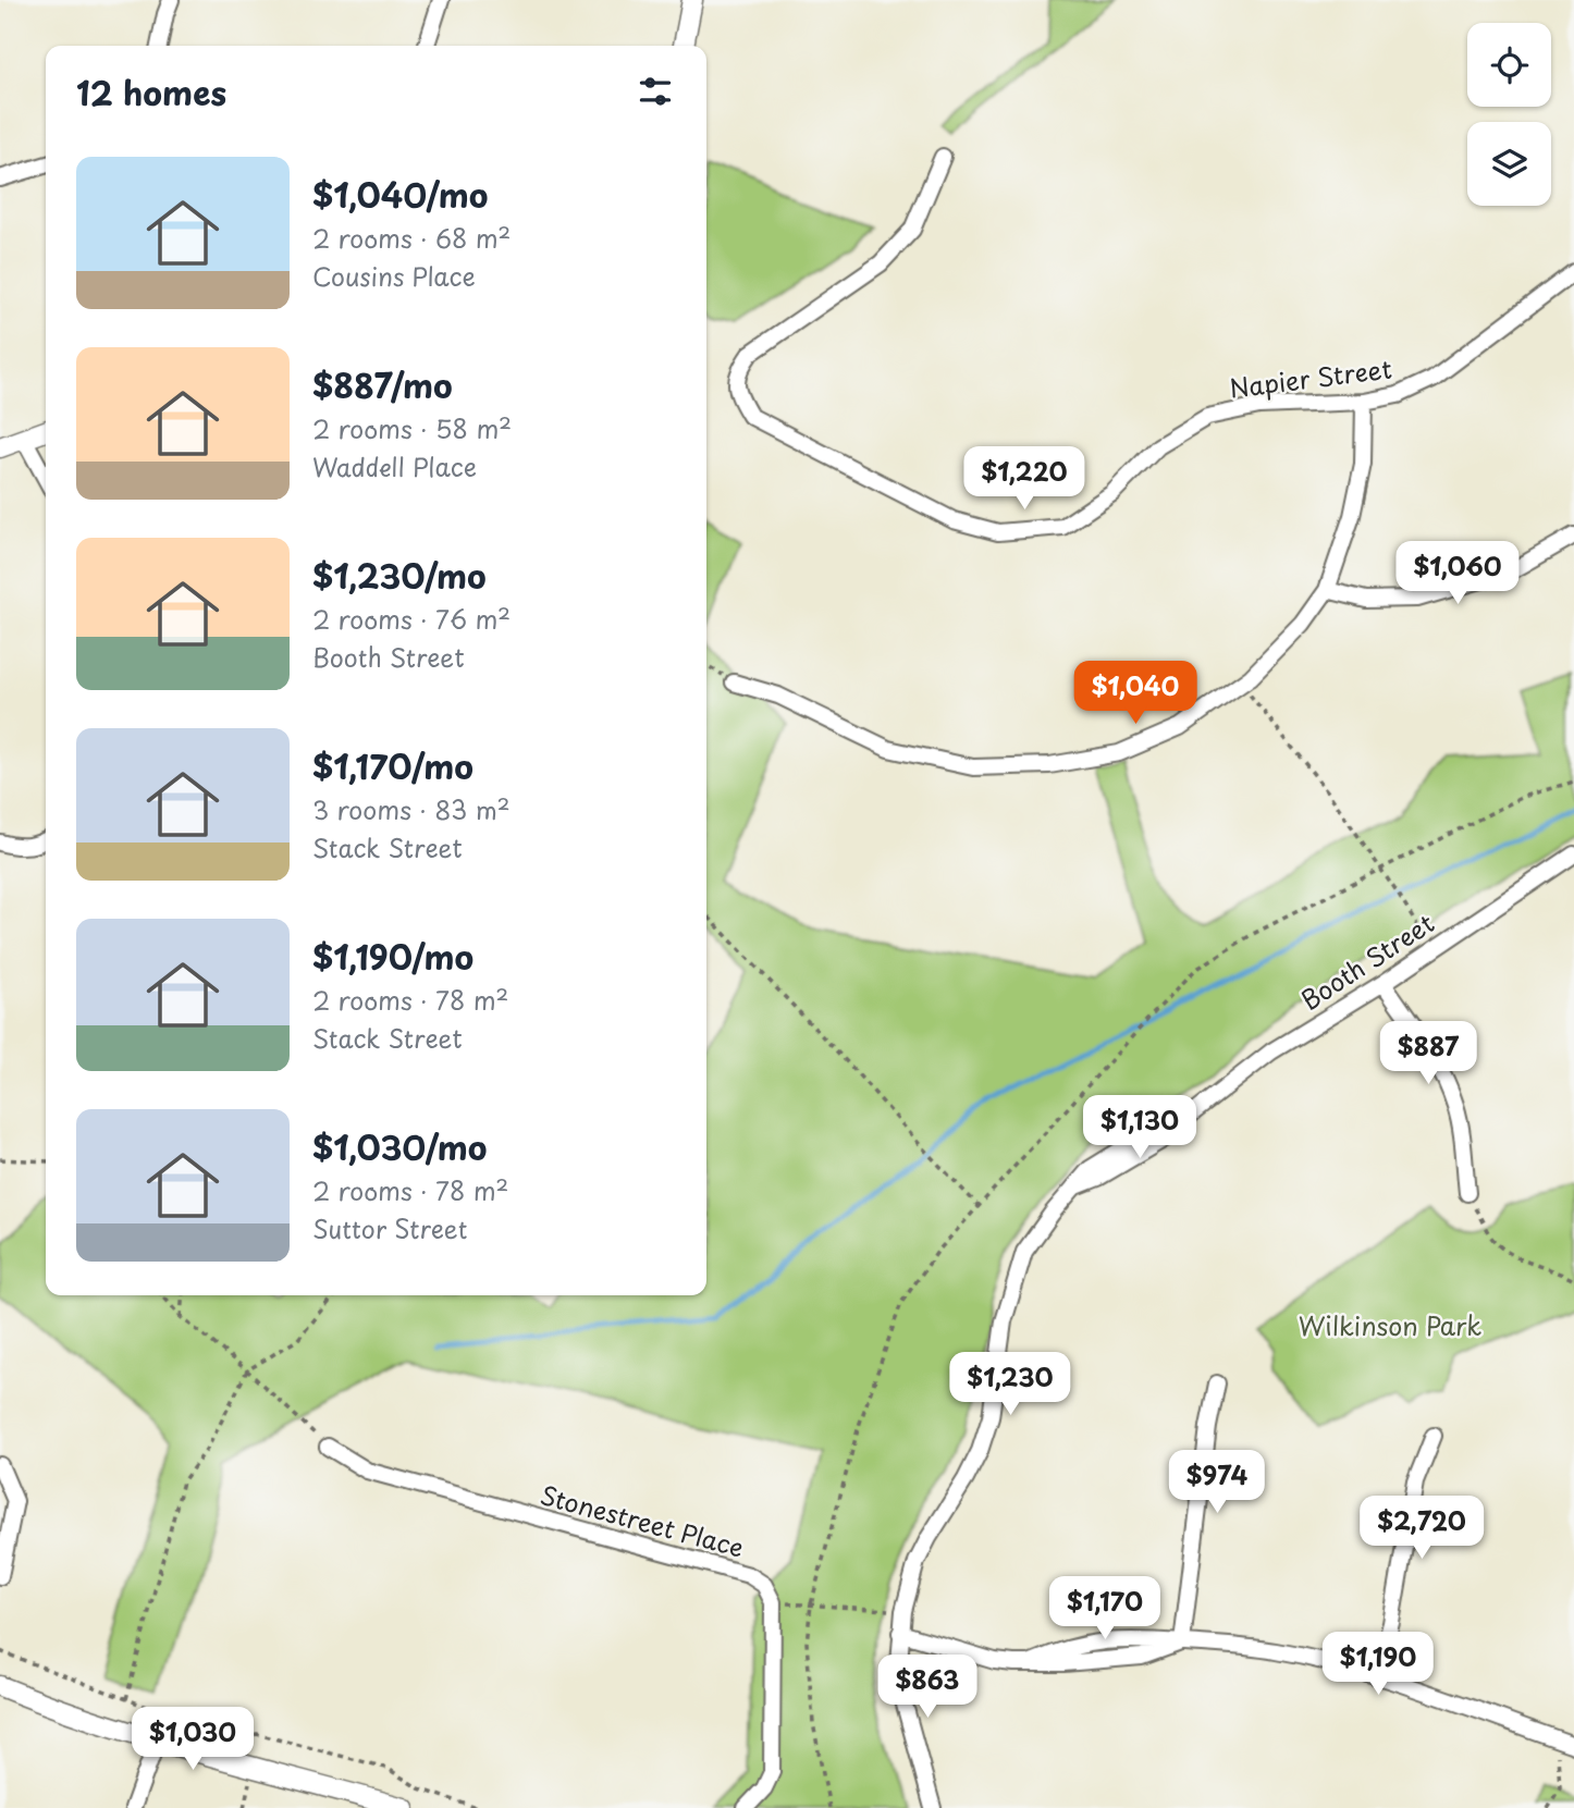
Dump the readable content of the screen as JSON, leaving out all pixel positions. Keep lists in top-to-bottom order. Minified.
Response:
{"streets":{"street":["Napier Street","Booth Street","Stonestreet Place"]},"parks":["Wilkinson Park"],"page":{"heading":"12 homes","list":[{"name":"$1,040/mo","note":"2 rooms · 68 m² · Cousins Place"},{"name":"$887/mo","note":"2 rooms · 58 m² · Waddell Place"},{"name":"$1,230/mo","note":"2 rooms · 76 m² · Booth Street"},{"name":"$1,170/mo","note":"3 rooms · 83 m² · Stack Street"},{"name":"$1,190/mo","note":"2 rooms · 78 m² · Stack Street"},{"name":"$1,030/mo","note":"2 rooms · 78 m² · Suttor Street"}],"price":["$1,220","$1,060","$1,040","$887","$1,130","$1,230","$974","$2,720","$1,170","$1,190","$863","$1,030"]}}
